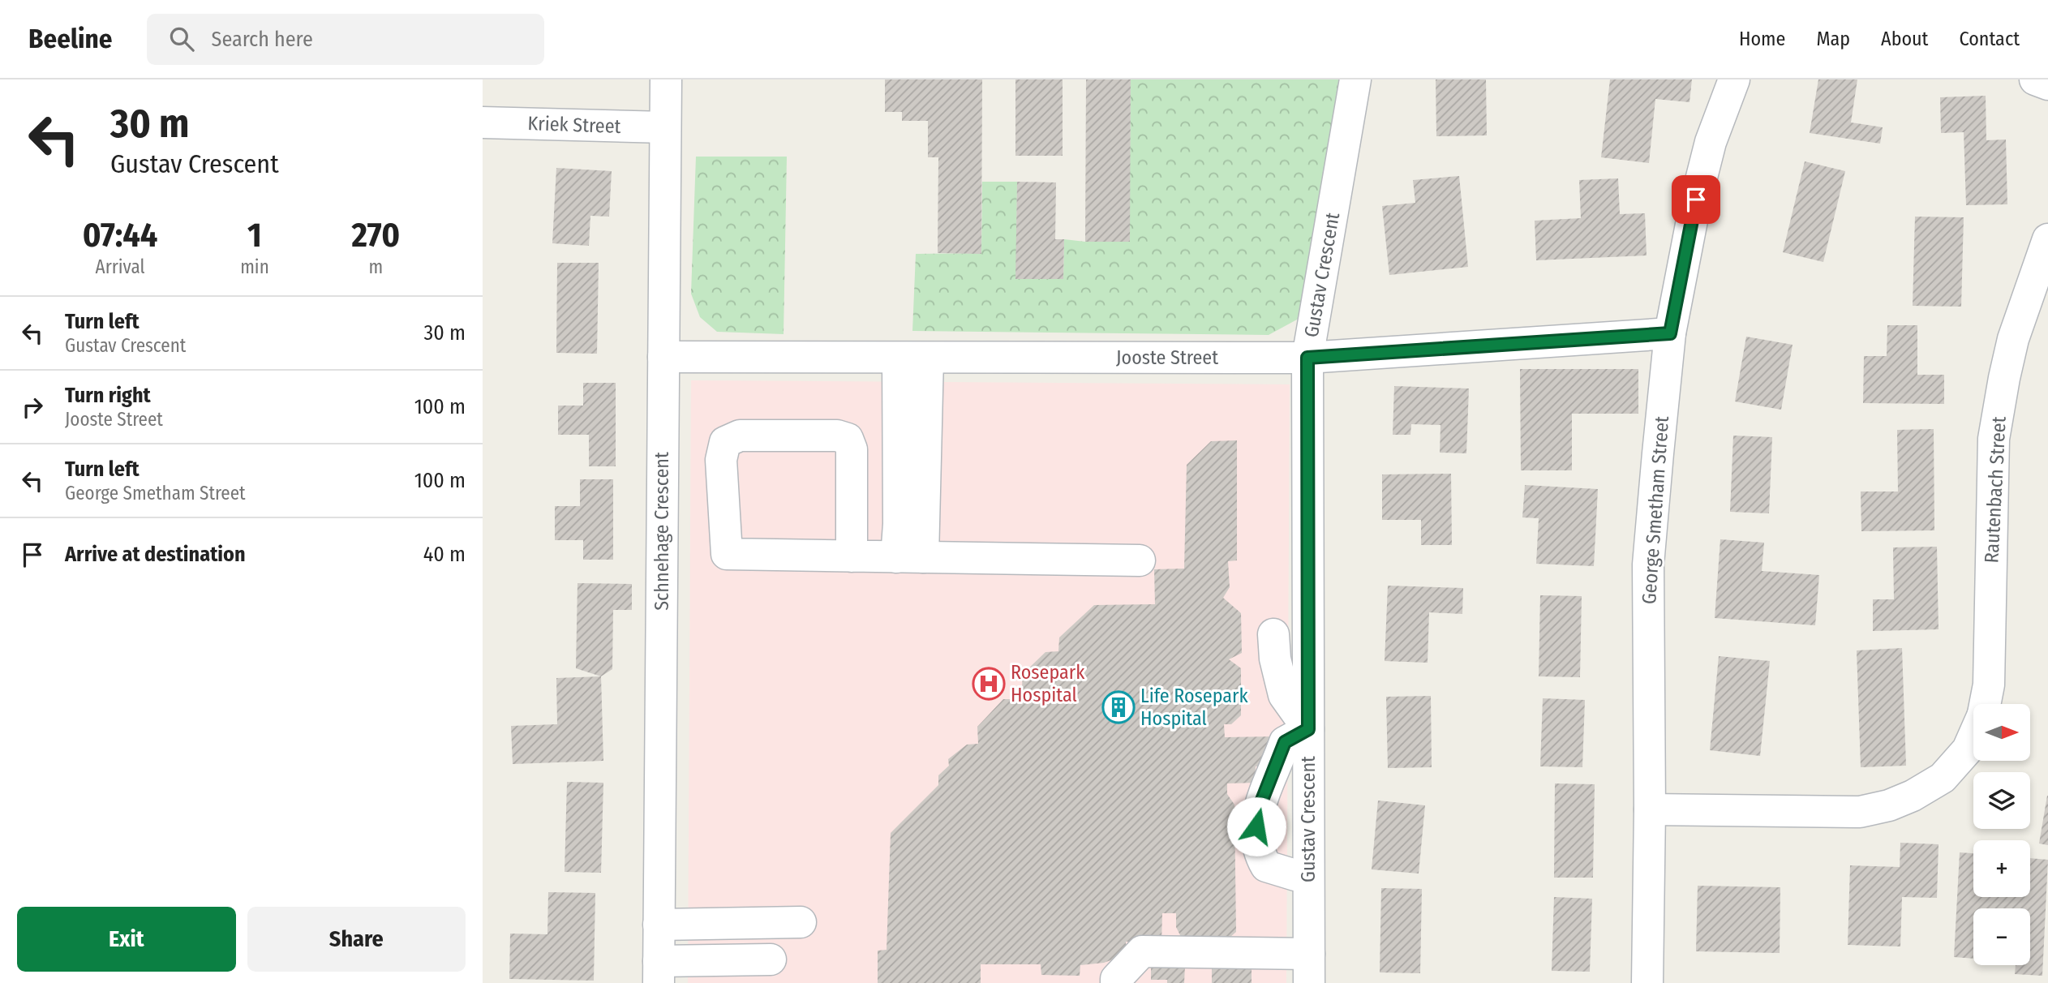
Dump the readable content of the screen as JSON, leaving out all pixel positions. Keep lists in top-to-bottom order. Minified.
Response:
{"streets":{"street":["Kriek Street","Gustav Crescent","Jooste Street","Rautenbach Street","George Smetham Street","Schnehage Crescent"]},"crossings":[["Kriek Street","Schnehage Crescent"],["Gustav Crescent","Jooste Street"],["Jooste Street","George Smetham Street"],["Jooste Street","Schnehage Crescent"],["Rautenbach Street","George Smetham Street"]],"places":{"hospital":["Rosepark Hospital"],"building":["Life Rosepark Hospital"]},"north":"right","page":{"header":"Beeline","search":"Search here","nav":["Home","Map","About","Contact"],"turn":["30 m","Gustav Crescent"],"eta":["07:44","Arrival","1","min","270","m"],"list":[{"name":"Turn left","note":"Gustav Crescent","value":"30 m"},{"name":"Turn right","note":"Jooste Street","value":"100 m"},{"name":"Turn left","note":"George Smetham Street","value":"100 m"},{"name":"Arrive at destination","value":"40 m"}],"map_buttons":["+","−"],"buttons":["Exit","Share"]}}
